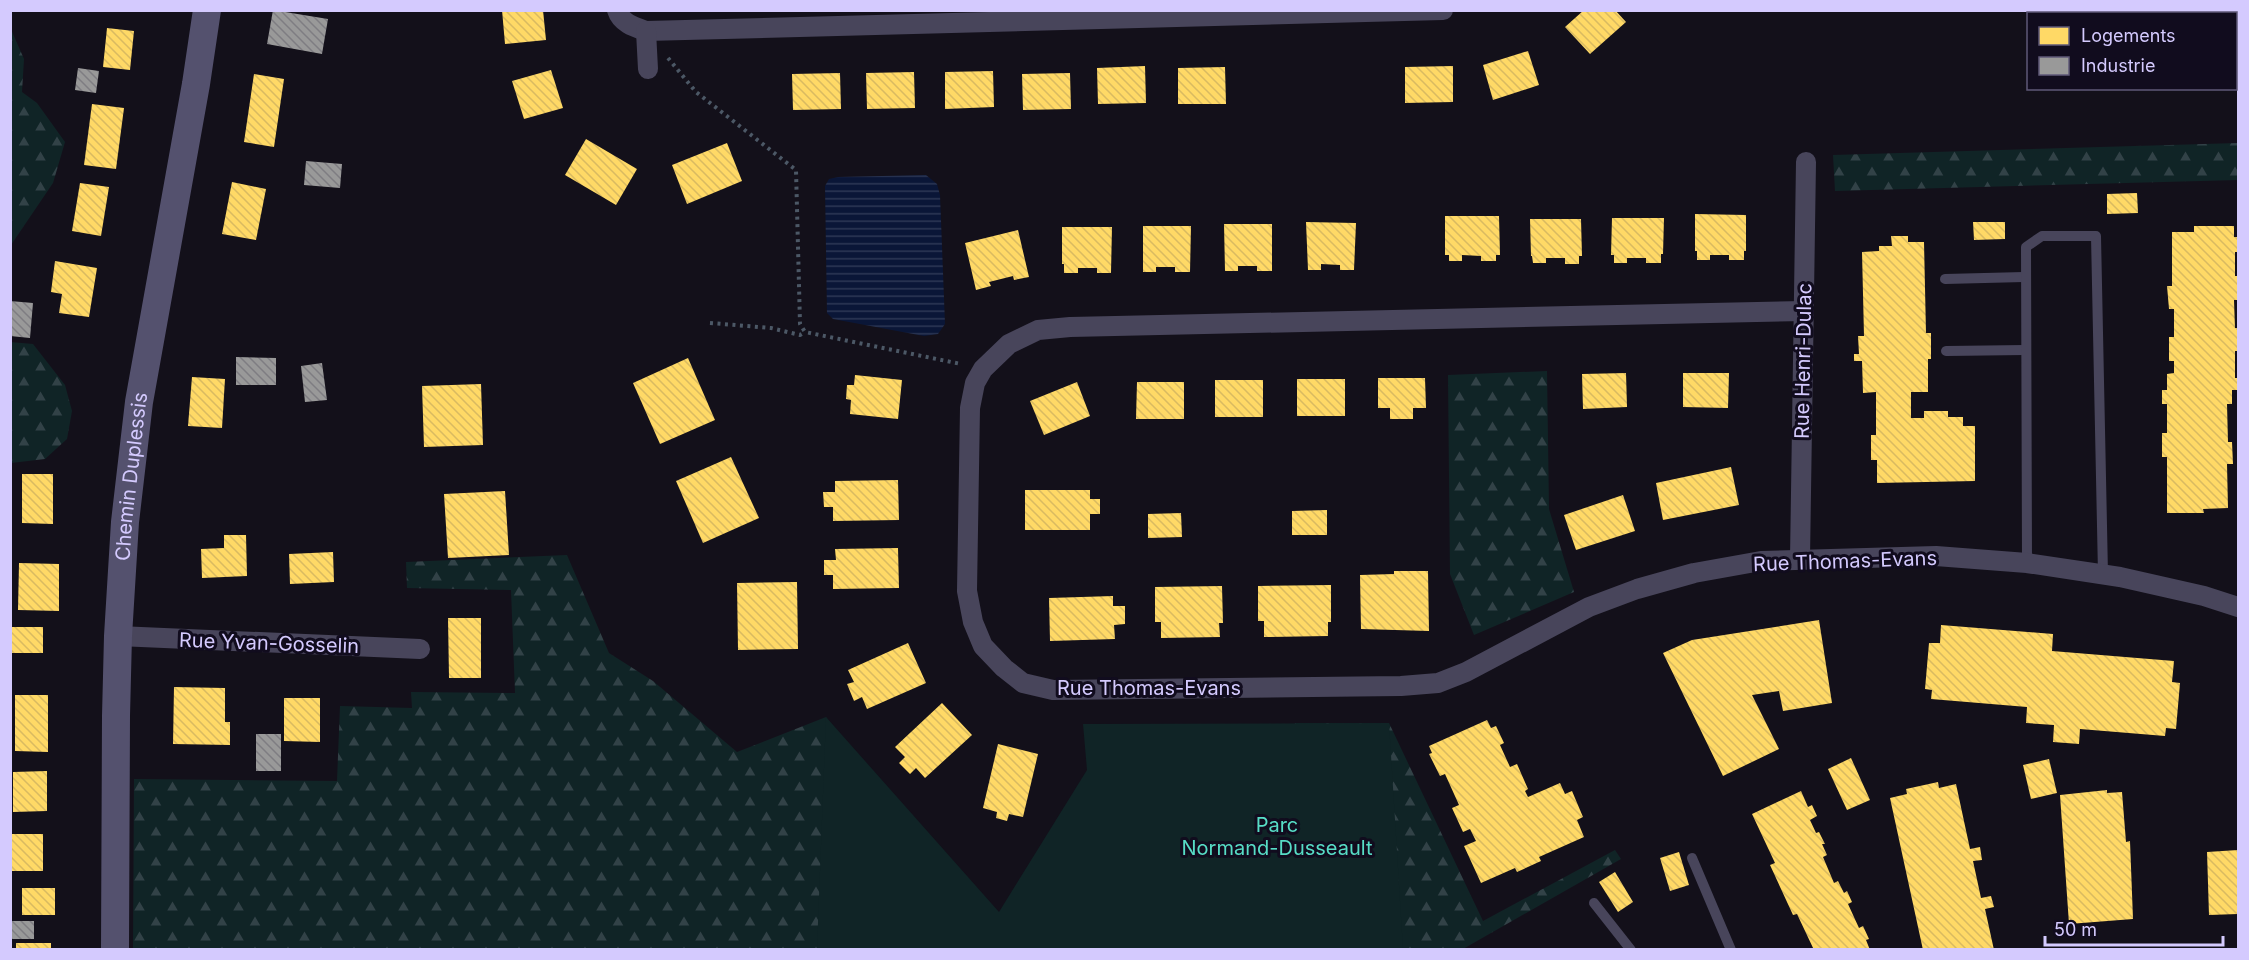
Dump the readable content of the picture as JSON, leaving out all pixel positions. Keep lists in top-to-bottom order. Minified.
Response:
{"streets":{"street":["Rue Henri-Dulac","Chemin Duplessis","Rue Thomas-Evans","Rue Yvan-Gosselin"]},"crossings":[["Rue Henri-Dulac","Rue Thomas-Evans"],["Chemin Duplessis","Rue Yvan-Gosselin"]],"parks":["Parc Normand-Dusseault"],"legend":["Logements","Industrie"],"scale_bar":"50 m"}
